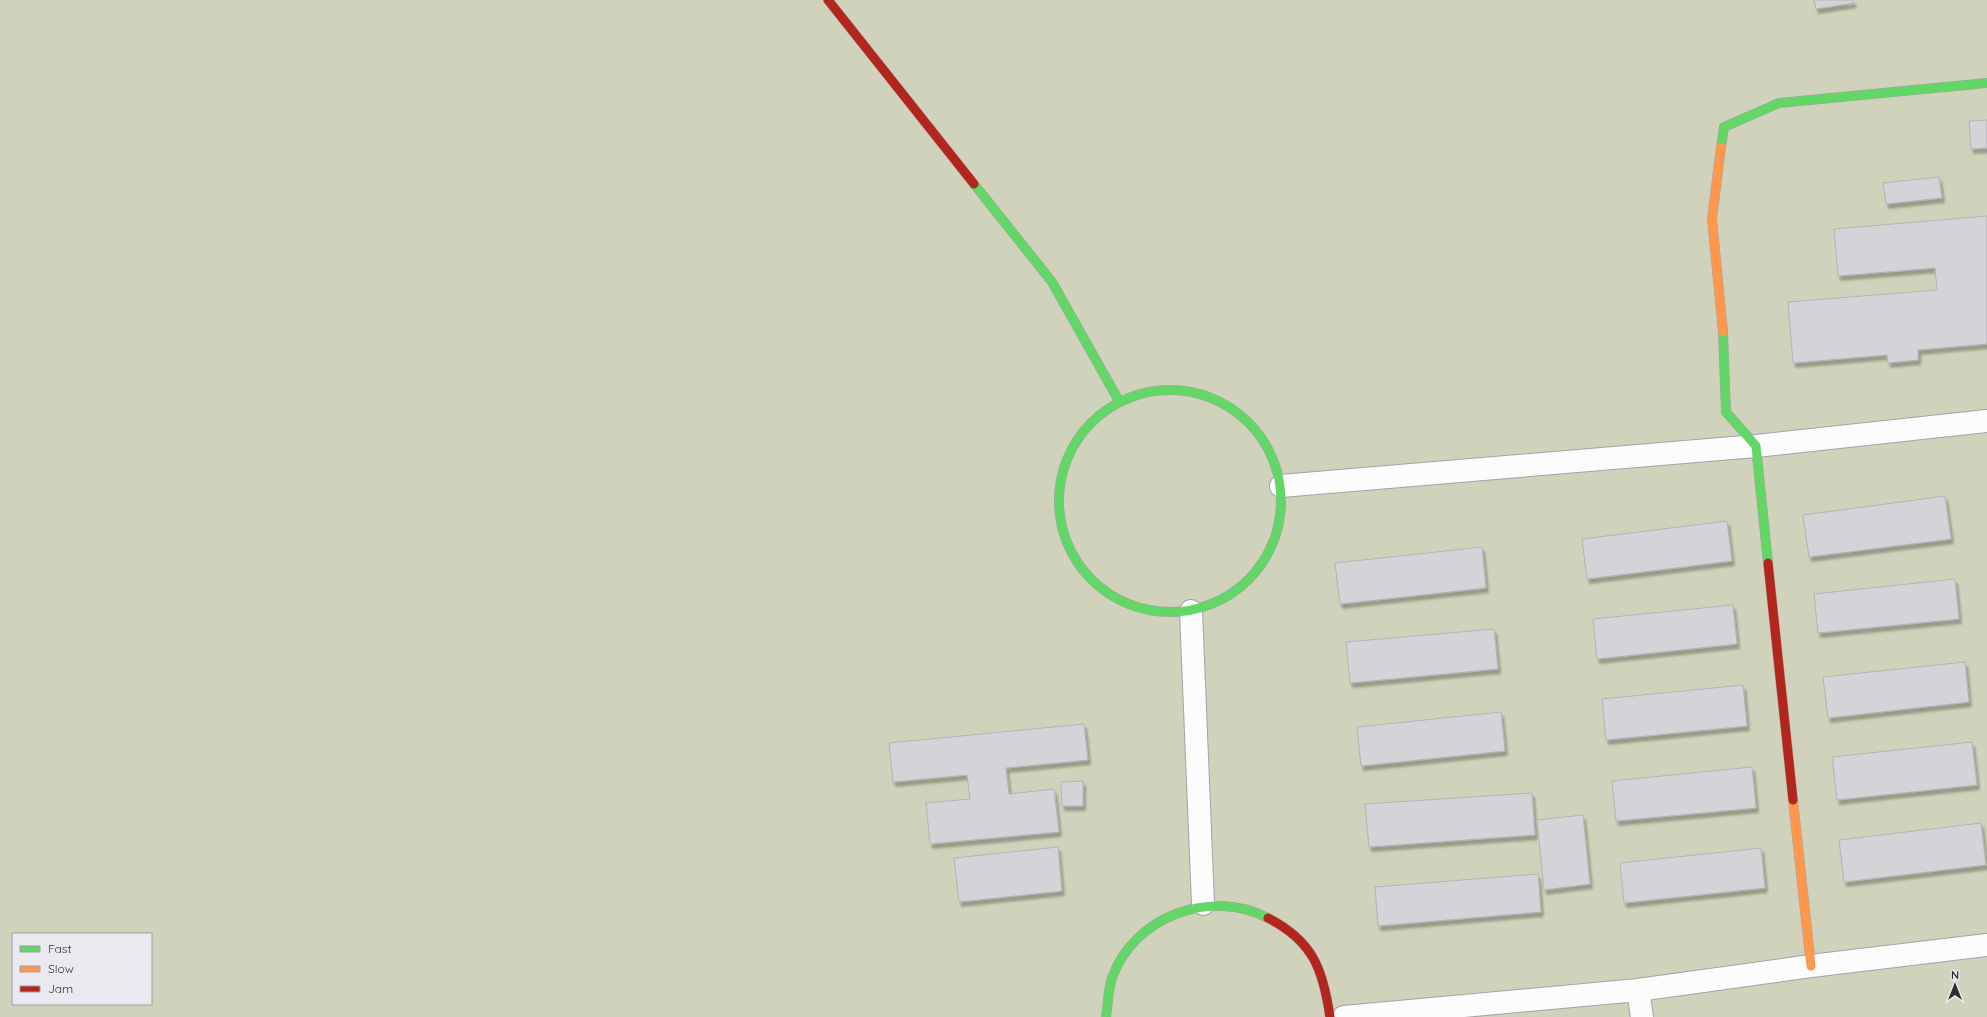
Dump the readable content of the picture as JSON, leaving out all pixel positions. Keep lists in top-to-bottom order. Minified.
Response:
{"legend":["Fast","Slow","Jam"],"north":"top"}
